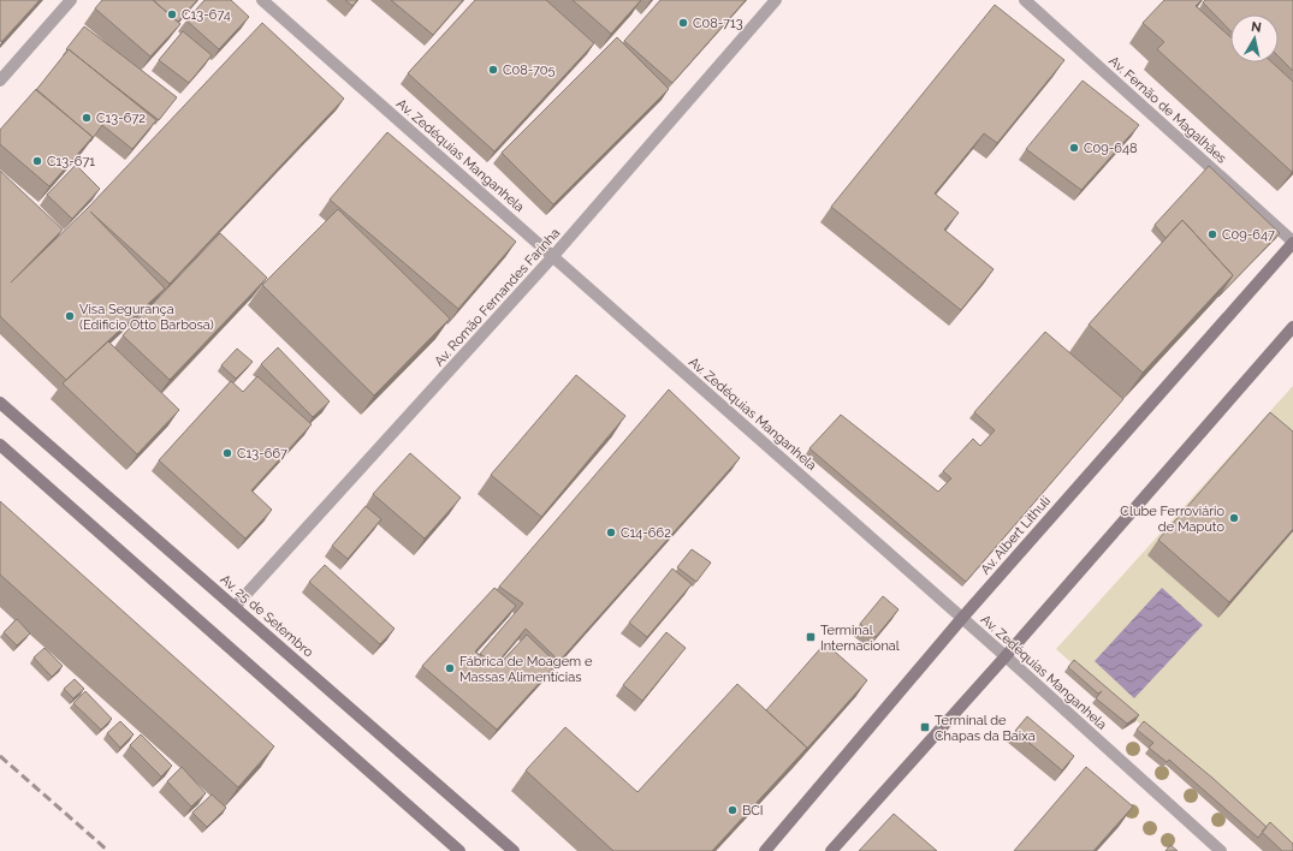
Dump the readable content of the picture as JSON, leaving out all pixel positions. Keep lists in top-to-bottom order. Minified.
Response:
{"streets":{"street":["Av. Fernão de Magalhães","Av. Zedéquias Manganhela","Av. Romão Fernandes Farinha","Av. Albert Lithuli","Av. 25 de Setembro"]},"crossings":[["Av. Fernão de Magalhães","Av. Albert Lithuli"],["Av. Zedéquias Manganhela","Av. Romão Fernandes Farinha"],["Av. Zedéquias Manganhela","Av. Albert Lithuli"],["Av. Romão Fernandes Farinha","Av. 25 de Setembro"]],"places":{"other":["C13-674","C08-713","C08-705","C13-672","C09-648","C13-671","C09-647","Visa Segurança (Edificio Otto Barbosa)","C13-667","Clube Ferroviário de Maputo","C14-662","Fábrica de Moagem e Massas Alimentícias","BCI"],"transit":["Terminal Internacional","Terminal de Chapas da Baixa"]},"north":"top"}
